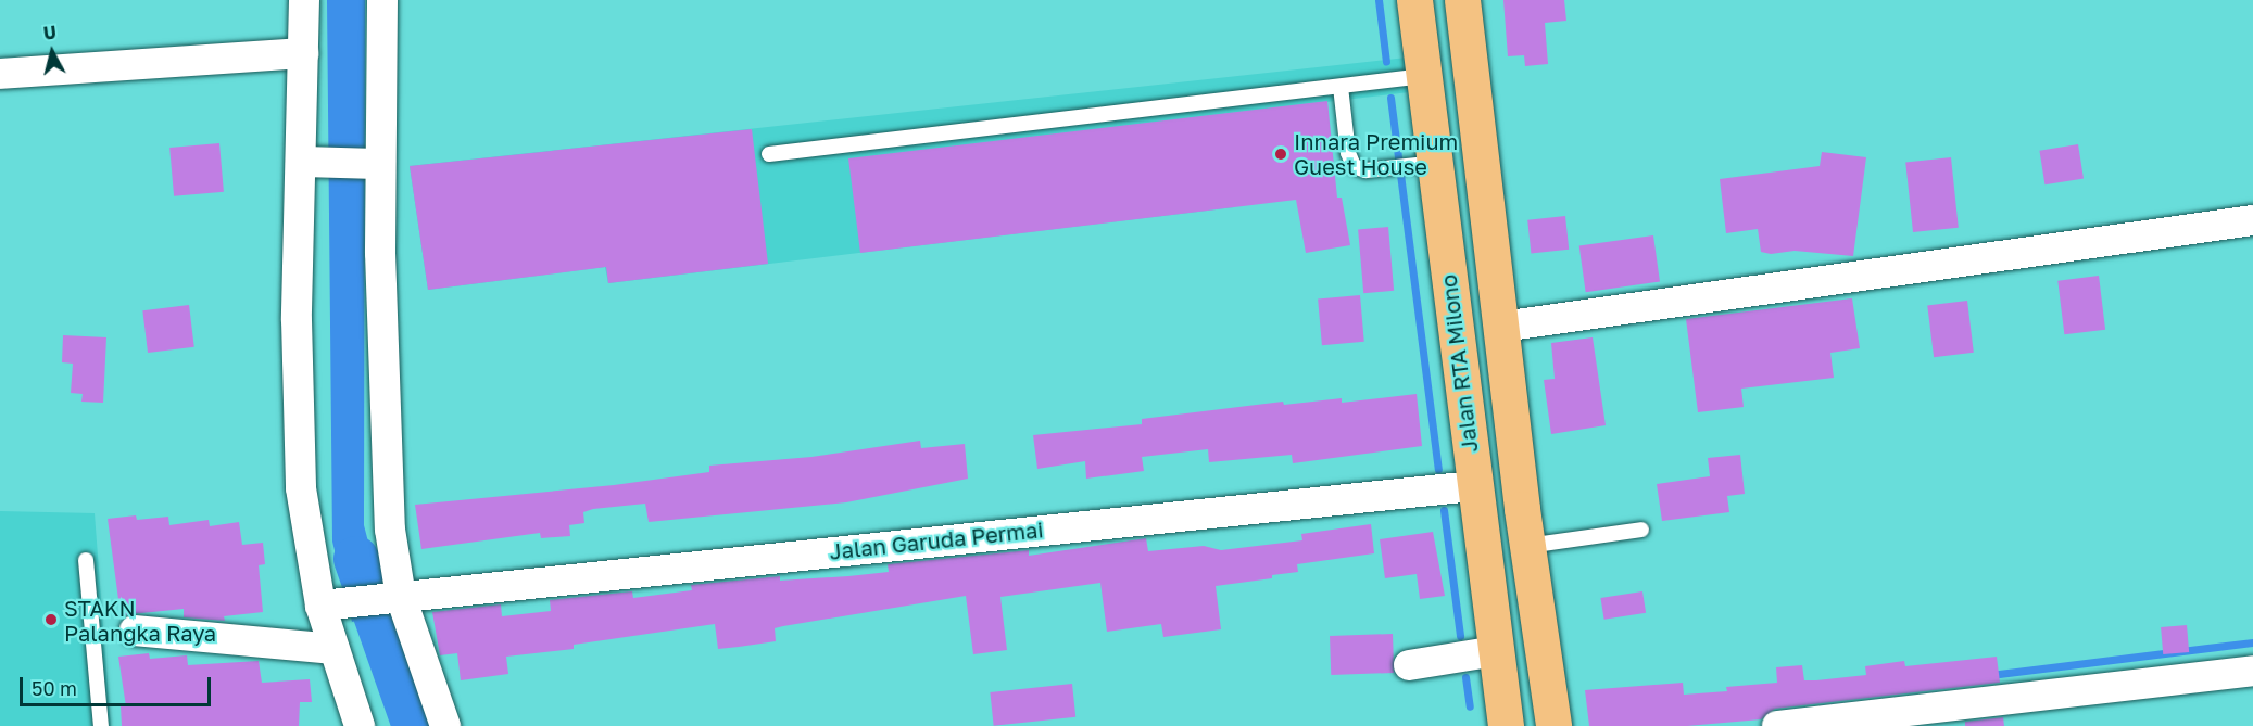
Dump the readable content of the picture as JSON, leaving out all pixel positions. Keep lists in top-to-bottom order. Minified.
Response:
{"streets":{"highway":["Jalan RTA Milono"],"street":["Jalan Garuda Permai"]},"crossings":[["Jalan RTA Milono","Jalan Garuda Permai"]],"places":["Innara Premium Guest House","STAKN Palangka Raya"],"scale_bar":"50 m","north":"top"}
